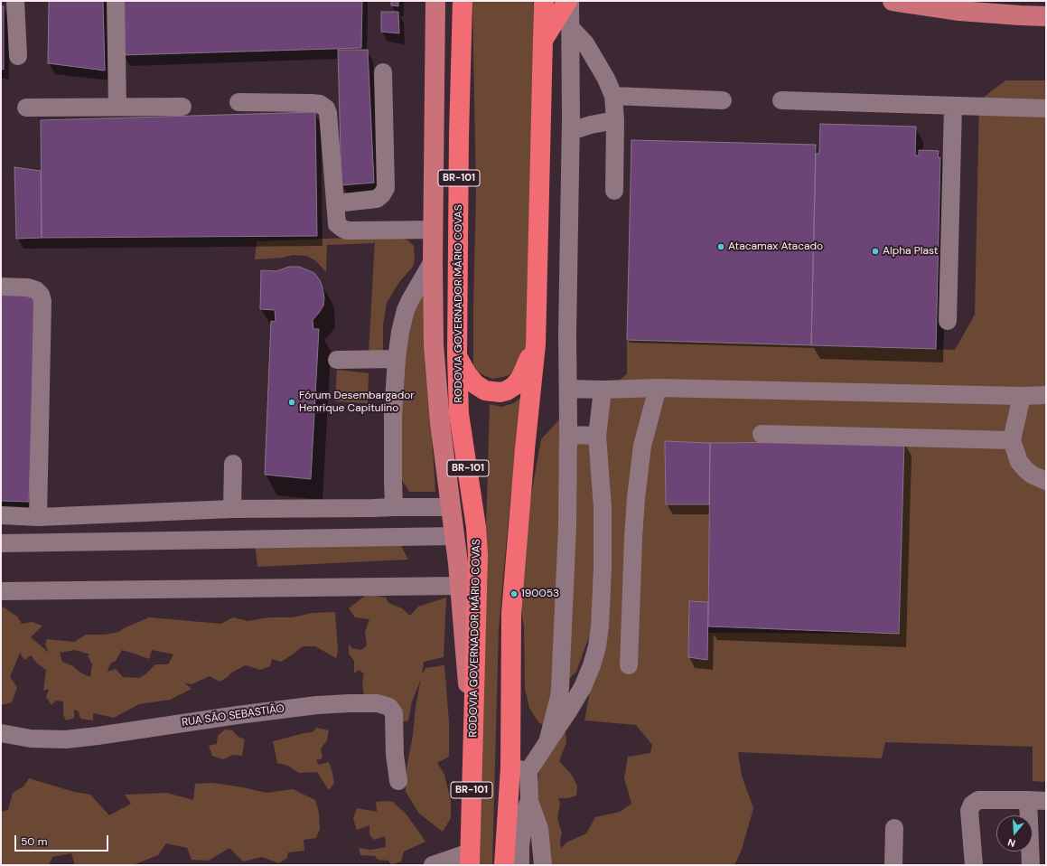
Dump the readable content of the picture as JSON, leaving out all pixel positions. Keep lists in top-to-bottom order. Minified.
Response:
{"streets":{"highway":["BR-101","RODOVIA GOVERNADOR MÁRIO COVAS"],"street":["RUA SÃO SEBASTIÃO"]},"places":["Atacamax Atacado","Alpha Plast","Fórum Desembargador Henrique Capitulino","190053"],"scale_bar":"50 m","north":"bottom"}
